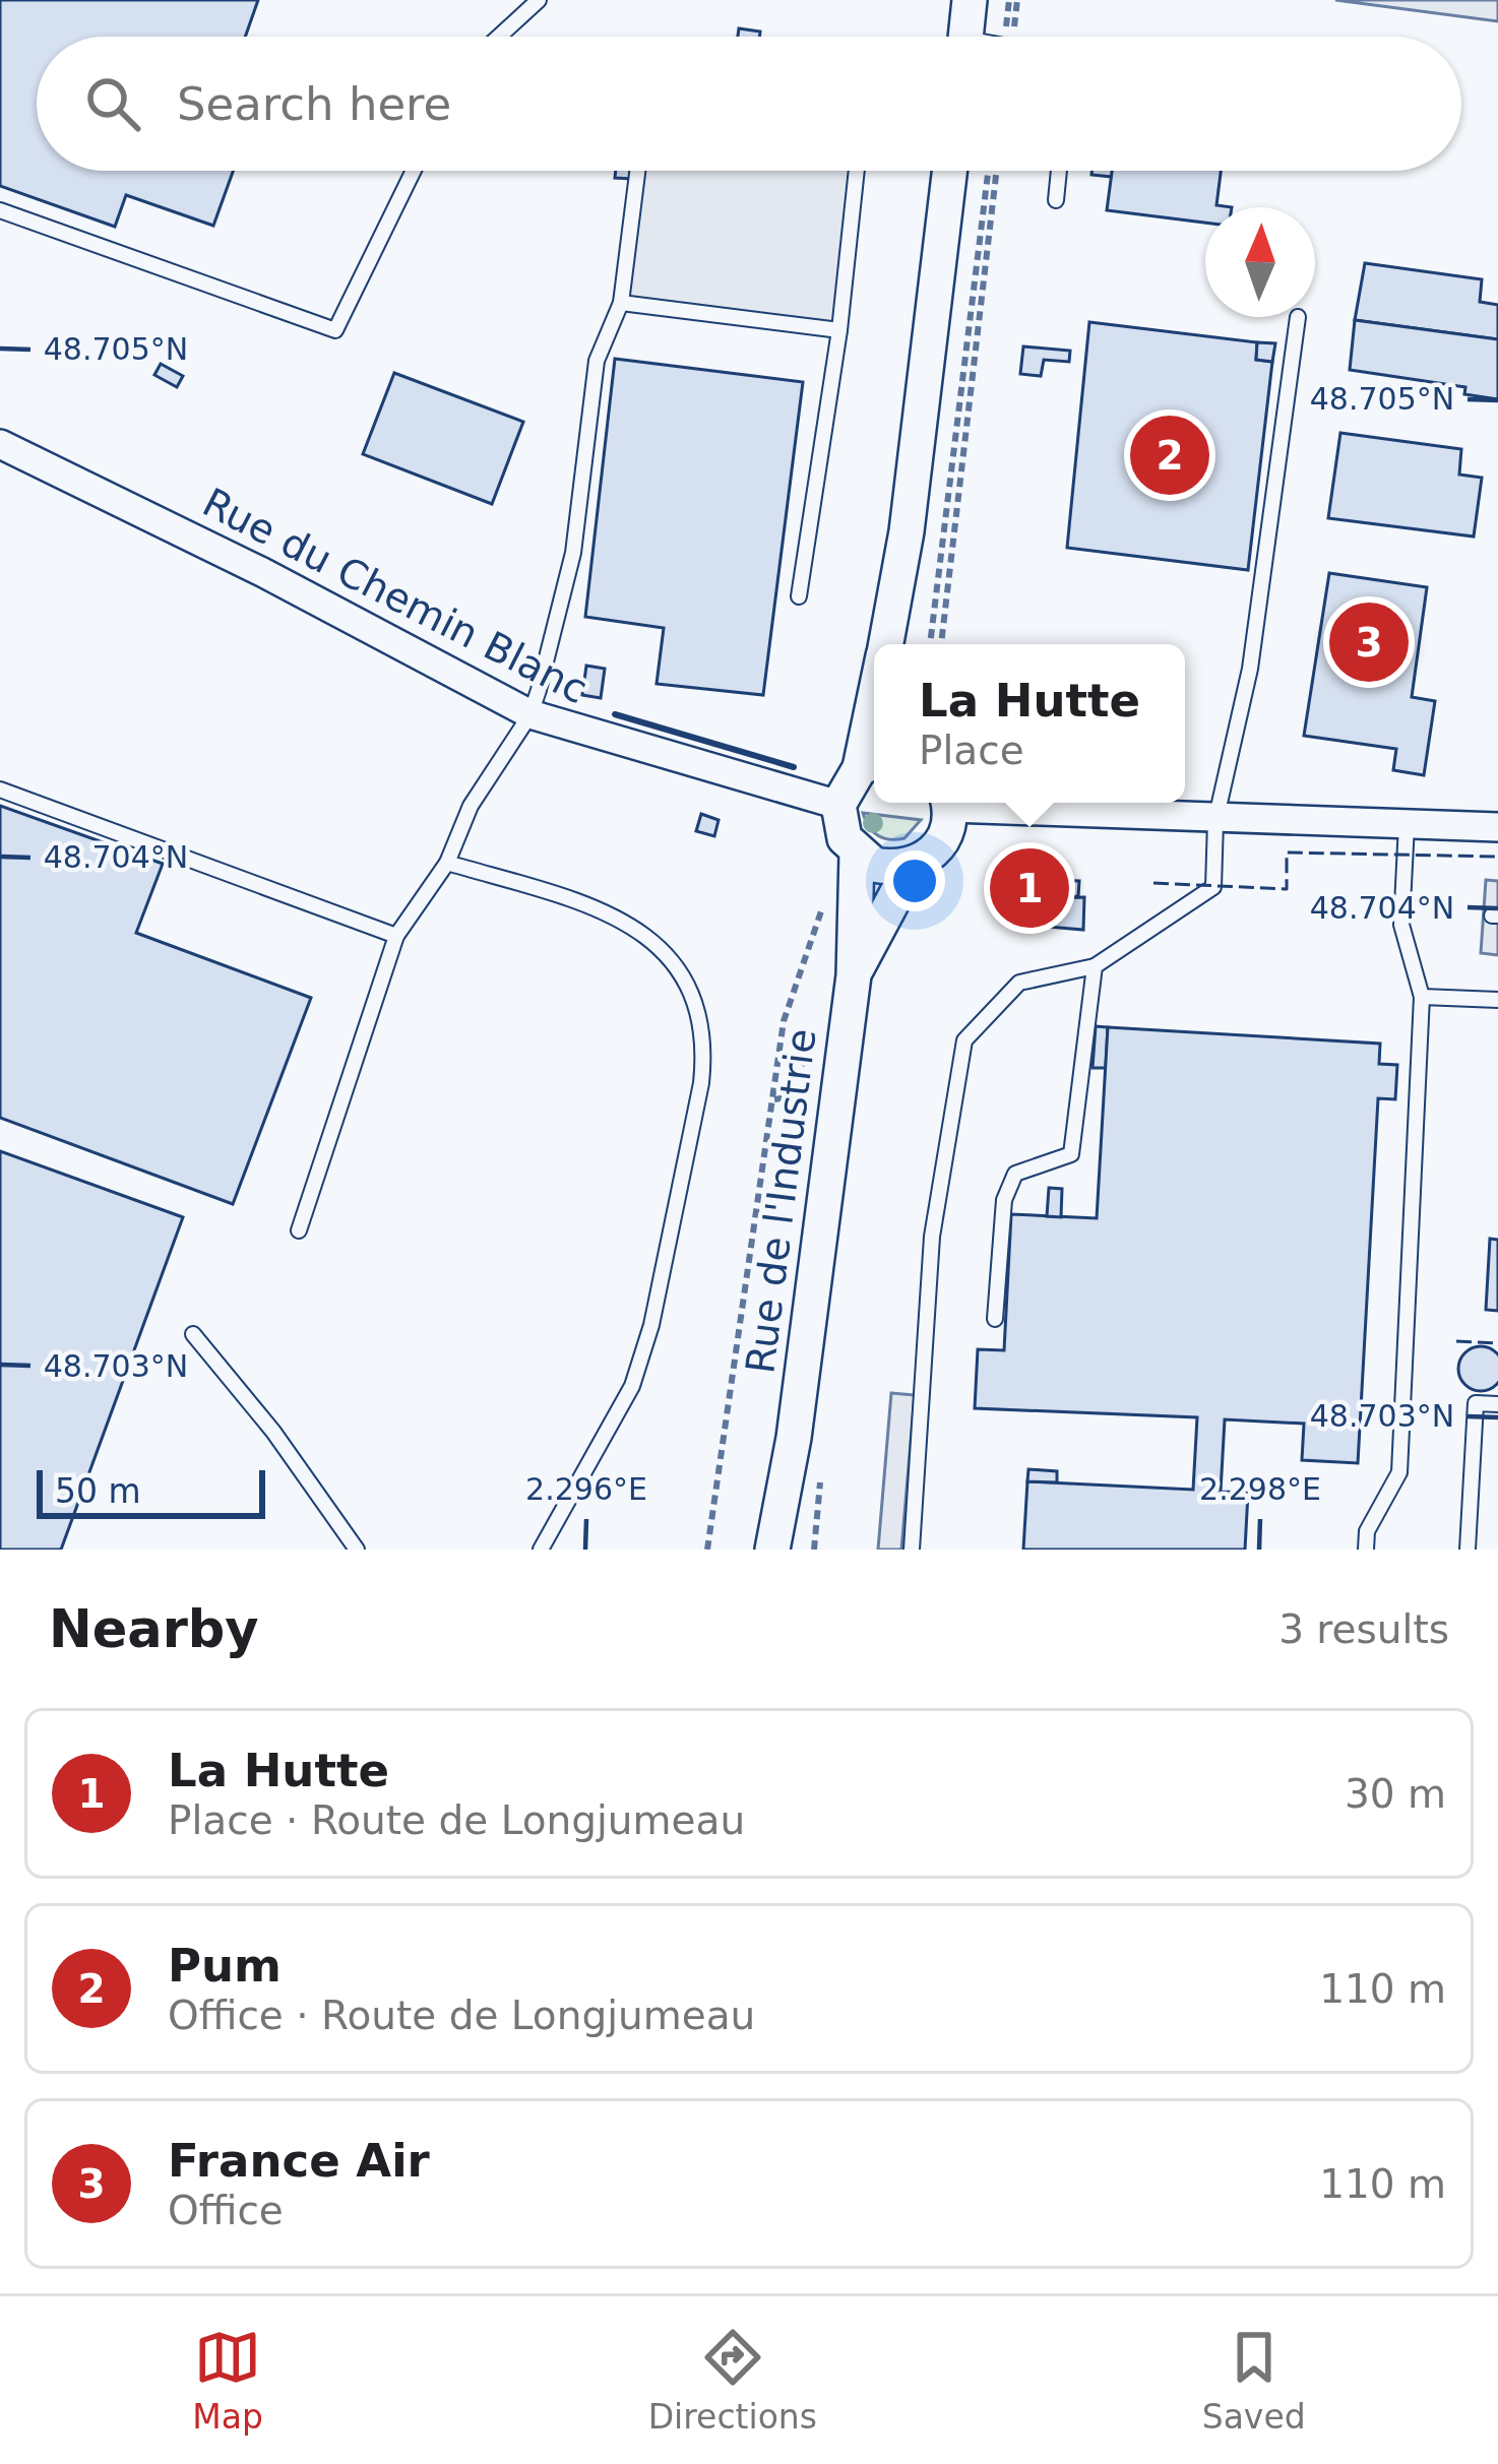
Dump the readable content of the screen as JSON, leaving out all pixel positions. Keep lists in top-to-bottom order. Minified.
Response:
{"streets":{"street":["Rue du Chemin Blanc","Rue de l'Industrie"]},"scale_bar":"50 m","north":"top","page":{"search":"Search here","pins":["2","3","1"],"popup":["La Hutte","Place"],"scale":"50 m","heading":["Nearby","3 results"],"list":[{"mark":"1","name":"La Hutte","note":"Place · Route de Longjumeau","value":"30 m"},{"mark":"2","name":"Pum","note":"Office · Route de Longjumeau","value":"110 m"},{"mark":"3","name":"France Air","note":"Office","value":"110 m"}],"nav":["Map","Directions","Saved"]},"coordinates":["48.705°N","48.704°N","48.703°N","2.296°E","2.298°E"]}
